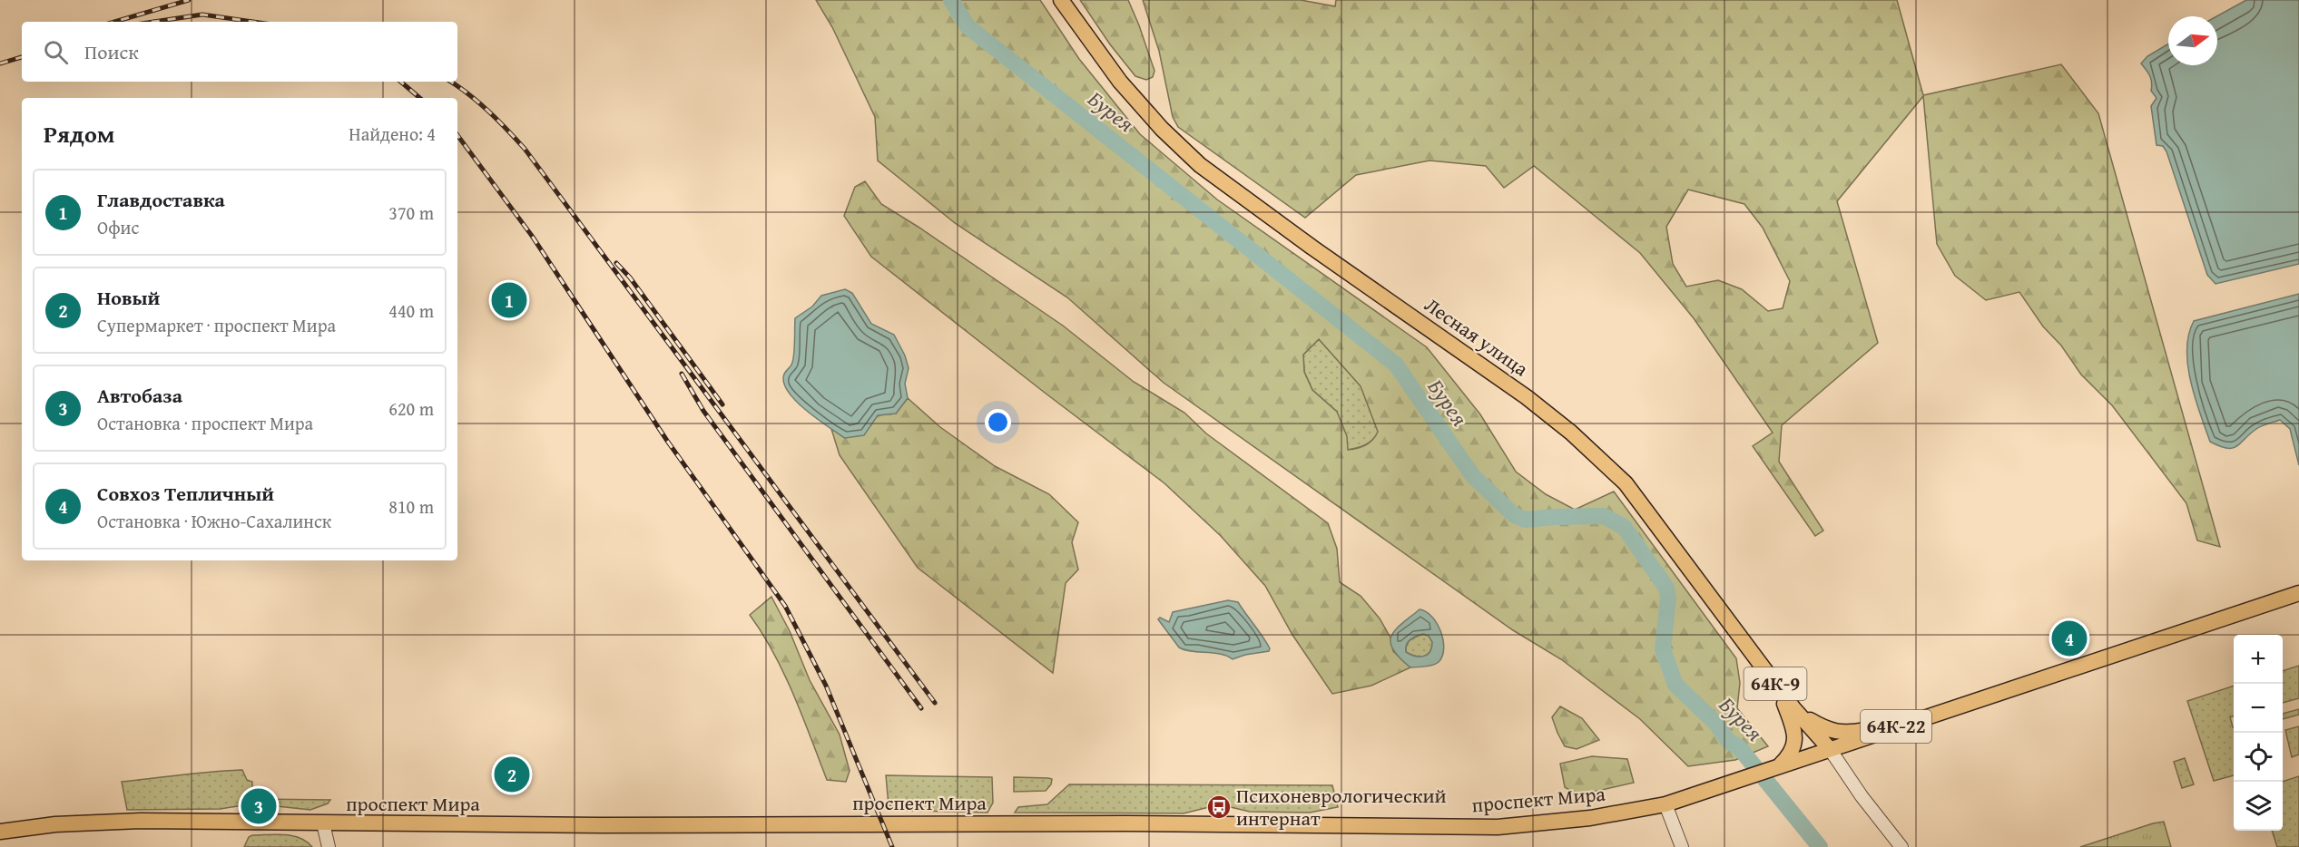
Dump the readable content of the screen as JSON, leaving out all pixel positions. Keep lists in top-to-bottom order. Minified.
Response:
{"streets":{"main road":["Лесная улица","64К-9","64К-22","проспект Мира"]},"crossings":[["Лесная улица","64К-22"],["Лесная улица","проспект Мира"],["64К-22","проспект Мира"]],"water":["Бурея"],"places":{"bus stop":["Психоневрологический интернат"]},"north":"right","page":{"search":"Поиск","heading":["Рядом","Найдено: 4"],"list":[{"mark":"1","name":"Главдоставка","note":"Офис","value":"370 m"},{"mark":"2","name":"Новый","note":"Супермаркет · проспект Мира","value":"440 m"},{"mark":"3","name":"Автобаза","note":"Остановка · проспект Мира","value":"620 m"},{"mark":"4","name":"Совхоз Тепличный","note":"Остановка · Южно-Сахалинск","value":"810 m"}],"pins":["1","4","2","3"],"map_buttons":["+","−"]}}
